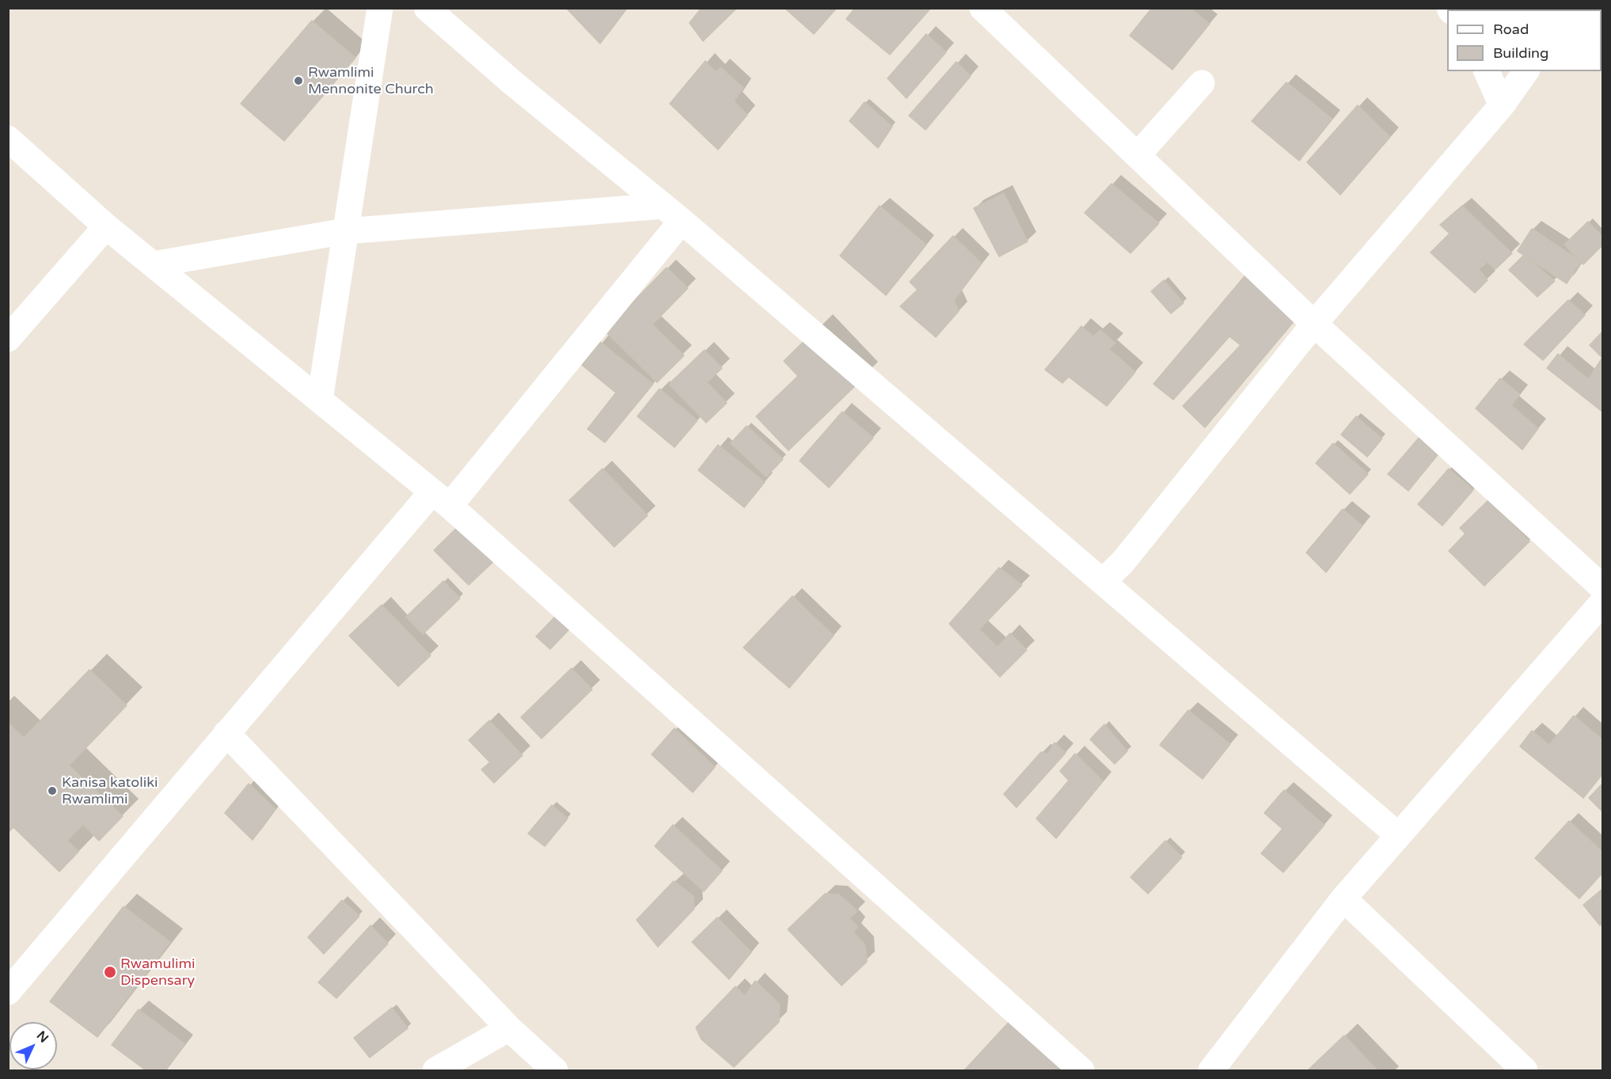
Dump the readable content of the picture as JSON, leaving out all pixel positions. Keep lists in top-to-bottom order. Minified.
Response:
{"places":["Rwamlimi Mennonite Church","Kanisa katoliki Rwamlimi","Rwamulimi Dispensary"],"legend":["Road","Building"],"north":"top right"}
